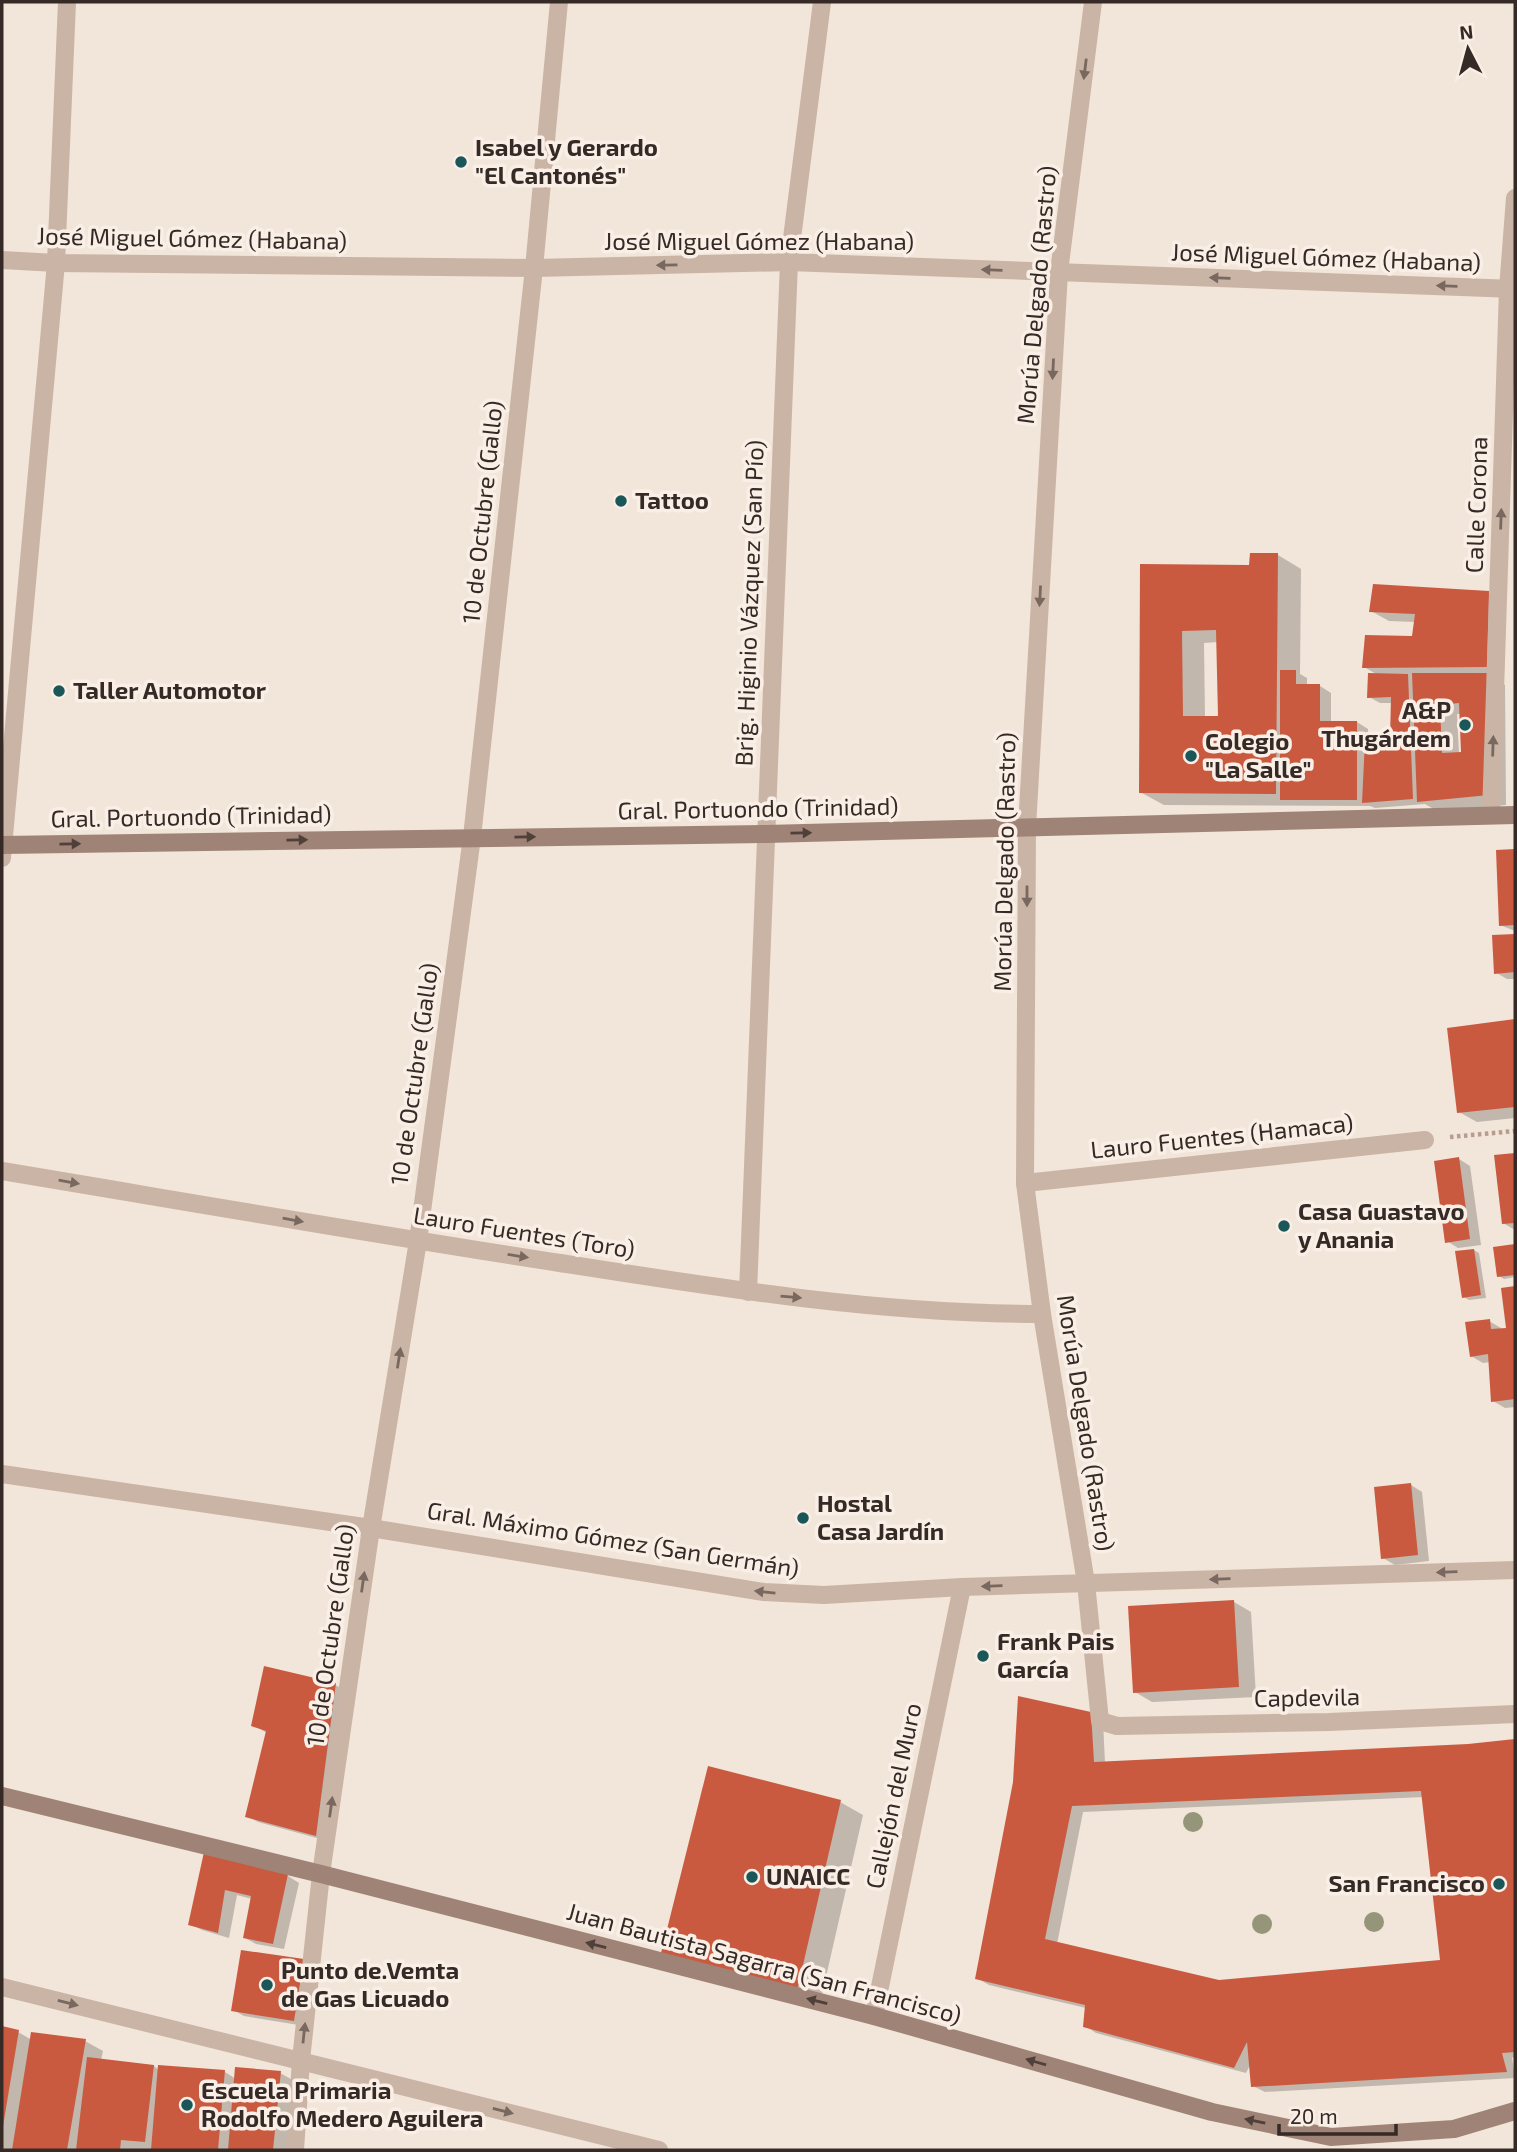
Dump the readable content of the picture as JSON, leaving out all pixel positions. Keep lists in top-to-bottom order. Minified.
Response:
{"streets":{"main road":["Gral. Portuondo (Trinidad)","Juan Bautista Sagarra (San Francisco)"],"street":["José Miguel Gómez (Habana)","Morúa Delgado (Rastro)","Calle Corona","10 de Octubre (Gallo)","Brig. Higinio Vázquez (San Pío)","Lauro Fuentes (Hamaca)","Lauro Fuentes (Toro)","Gral. Máximo Gómez (San Germán)","Capdevila","Callejón del Muro"]},"crossings":[["José Miguel Gómez (Habana)","Morúa Delgado (Rastro)"],["José Miguel Gómez (Habana)","Calle Corona"],["José Miguel Gómez (Habana)","10 de Octubre (Gallo)"],["José Miguel Gómez (Habana)","Brig. Higinio Vázquez (San Pío)"],["Morúa Delgado (Rastro)","Gral. Portuondo (Trinidad)"],["Morúa Delgado (Rastro)","Lauro Fuentes (Hamaca)"],["Morúa Delgado (Rastro)","Lauro Fuentes (Toro)"],["Morúa Delgado (Rastro)","Gral. Máximo Gómez (San Germán)"],["Morúa Delgado (Rastro)","Capdevila"],["Calle Corona","Gral. Portuondo (Trinidad)"],["10 de Octubre (Gallo)","Gral. Portuondo (Trinidad)"],["10 de Octubre (Gallo)","Lauro Fuentes (Toro)"],["10 de Octubre (Gallo)","Gral. Máximo Gómez (San Germán)"],["10 de Octubre (Gallo)","Juan Bautista Sagarra (San Francisco)"],["Brig. Higinio Vázquez (San Pío)","Gral. Portuondo (Trinidad)"],["Brig. Higinio Vázquez (San Pío)","Lauro Fuentes (Toro)"],["Gral. Máximo Gómez (San Germán)","Callejón del Muro"],["Callejón del Muro","Juan Bautista Sagarra (San Francisco)"]],"one_way":["José Miguel Gómez (Habana)","Morúa Delgado (Rastro)","Calle Corona","10 de Octubre (Gallo)","Gral. Portuondo (Trinidad)","Lauro Fuentes (Toro)","Gral. Máximo Gómez (San Germán)","Juan Bautista Sagarra (San Francisco)"],"places":["Isabel y Gerardo \"El Cantonés\"","Tattoo","Taller Automotor","A&P Thugárdem","Colegio \"La Salle\"","Casa Guastavo y Anania","Hostal Casa Jardín","Frank Pais García","UNAICC","San Francisco","Punto de.Vemta de Gas Licuado","Escuela Primaria Rodolfo Medero Aguilera"],"scale_bar":"20 m","north":"top"}
